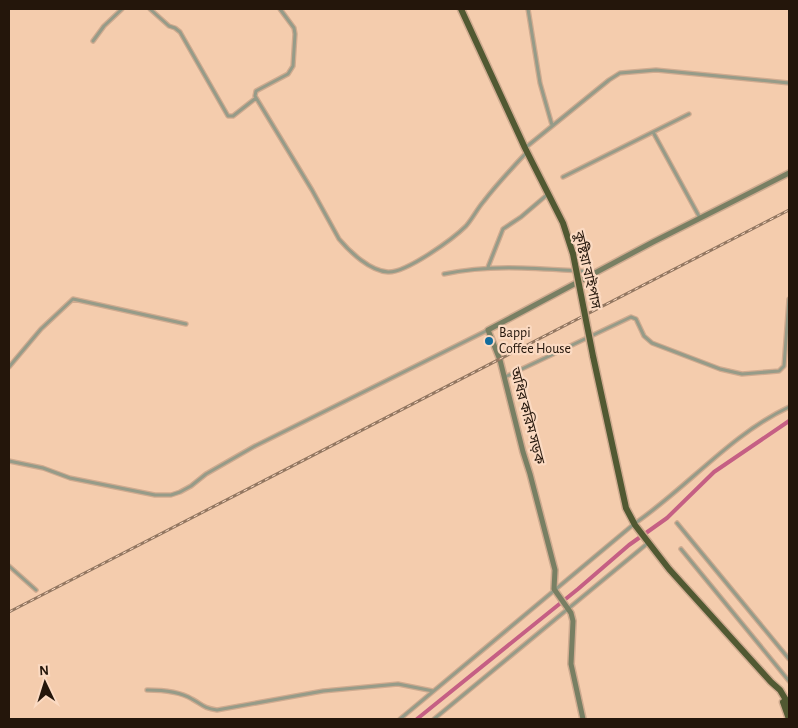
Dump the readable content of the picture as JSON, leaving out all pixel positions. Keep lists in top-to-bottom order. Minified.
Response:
{"streets":{"highway":["কুষ্টিয়া বাইপাস"],"main road":["অধির করিম সড়ক"]},"places":["Bappi Coffee House"],"north":"top"}
